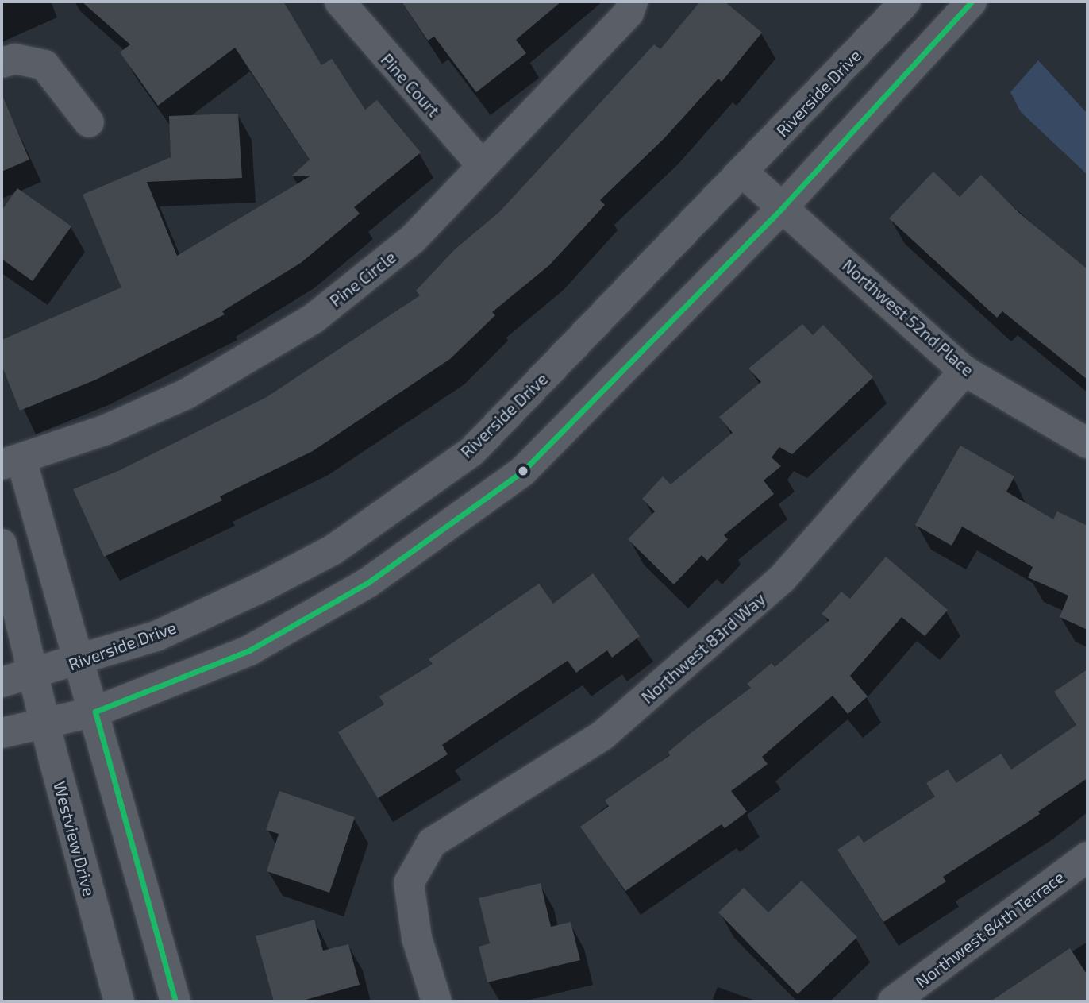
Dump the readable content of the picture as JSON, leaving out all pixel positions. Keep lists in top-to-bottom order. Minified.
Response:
{"streets":{"street":["Pine Court","Riverside Drive","Pine Circle","Northwest 52nd Place","Northwest 83rd Way","Westview Drive","Northwest 84th Terrace"]},"crossings":[["Pine Court","Pine Circle"],["Riverside Drive","Pine Circle"],["Riverside Drive","Northwest 52nd Place"],["Riverside Drive","Westview Drive"],["Northwest 52nd Place","Northwest 83rd Way"]]}
